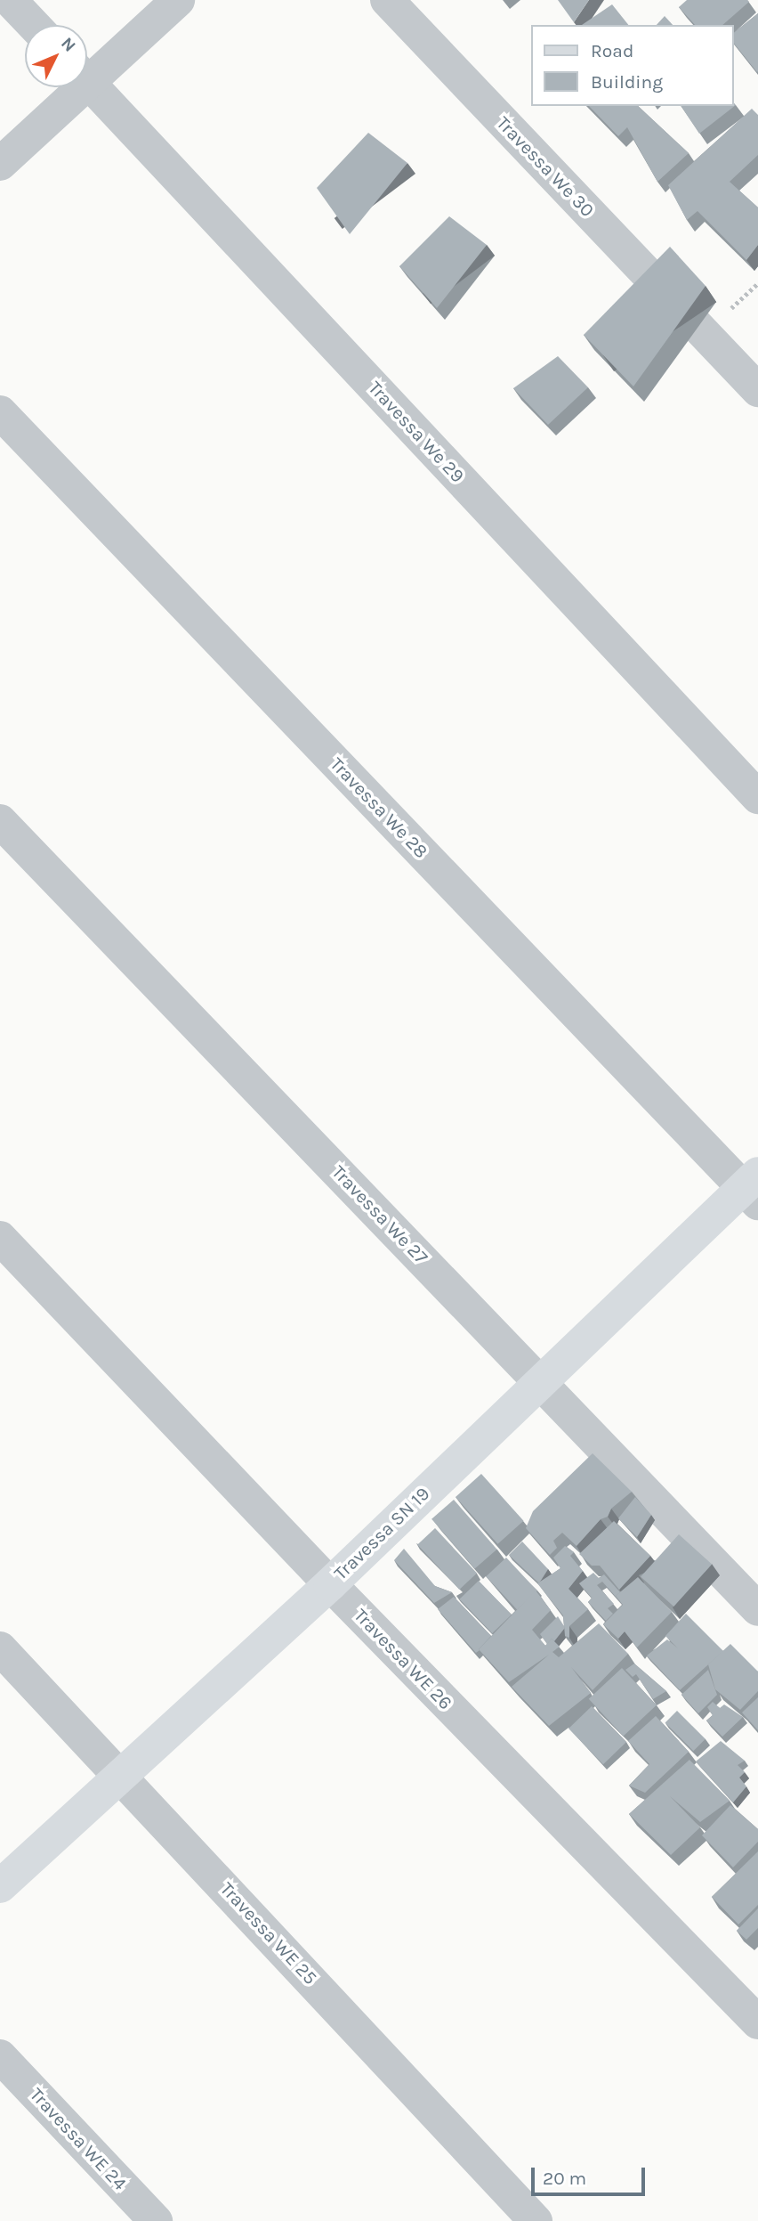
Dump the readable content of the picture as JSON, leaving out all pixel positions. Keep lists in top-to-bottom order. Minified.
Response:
{"streets":{"main road":["Travessa SN 19"],"street":["Travessa We 30","Travessa We 29","Travessa We 28","Travessa We 27","Travessa WE 26","Travessa WE 25","Travessa WE 24"]},"crossings":[["Travessa We 28","Travessa SN 19"],["Travessa We 27","Travessa SN 19"],["Travessa SN 19","Travessa WE 26"],["Travessa SN 19","Travessa WE 25"]],"legend":["Road","Building"],"scale_bar":"20 m","north":"top right"}
